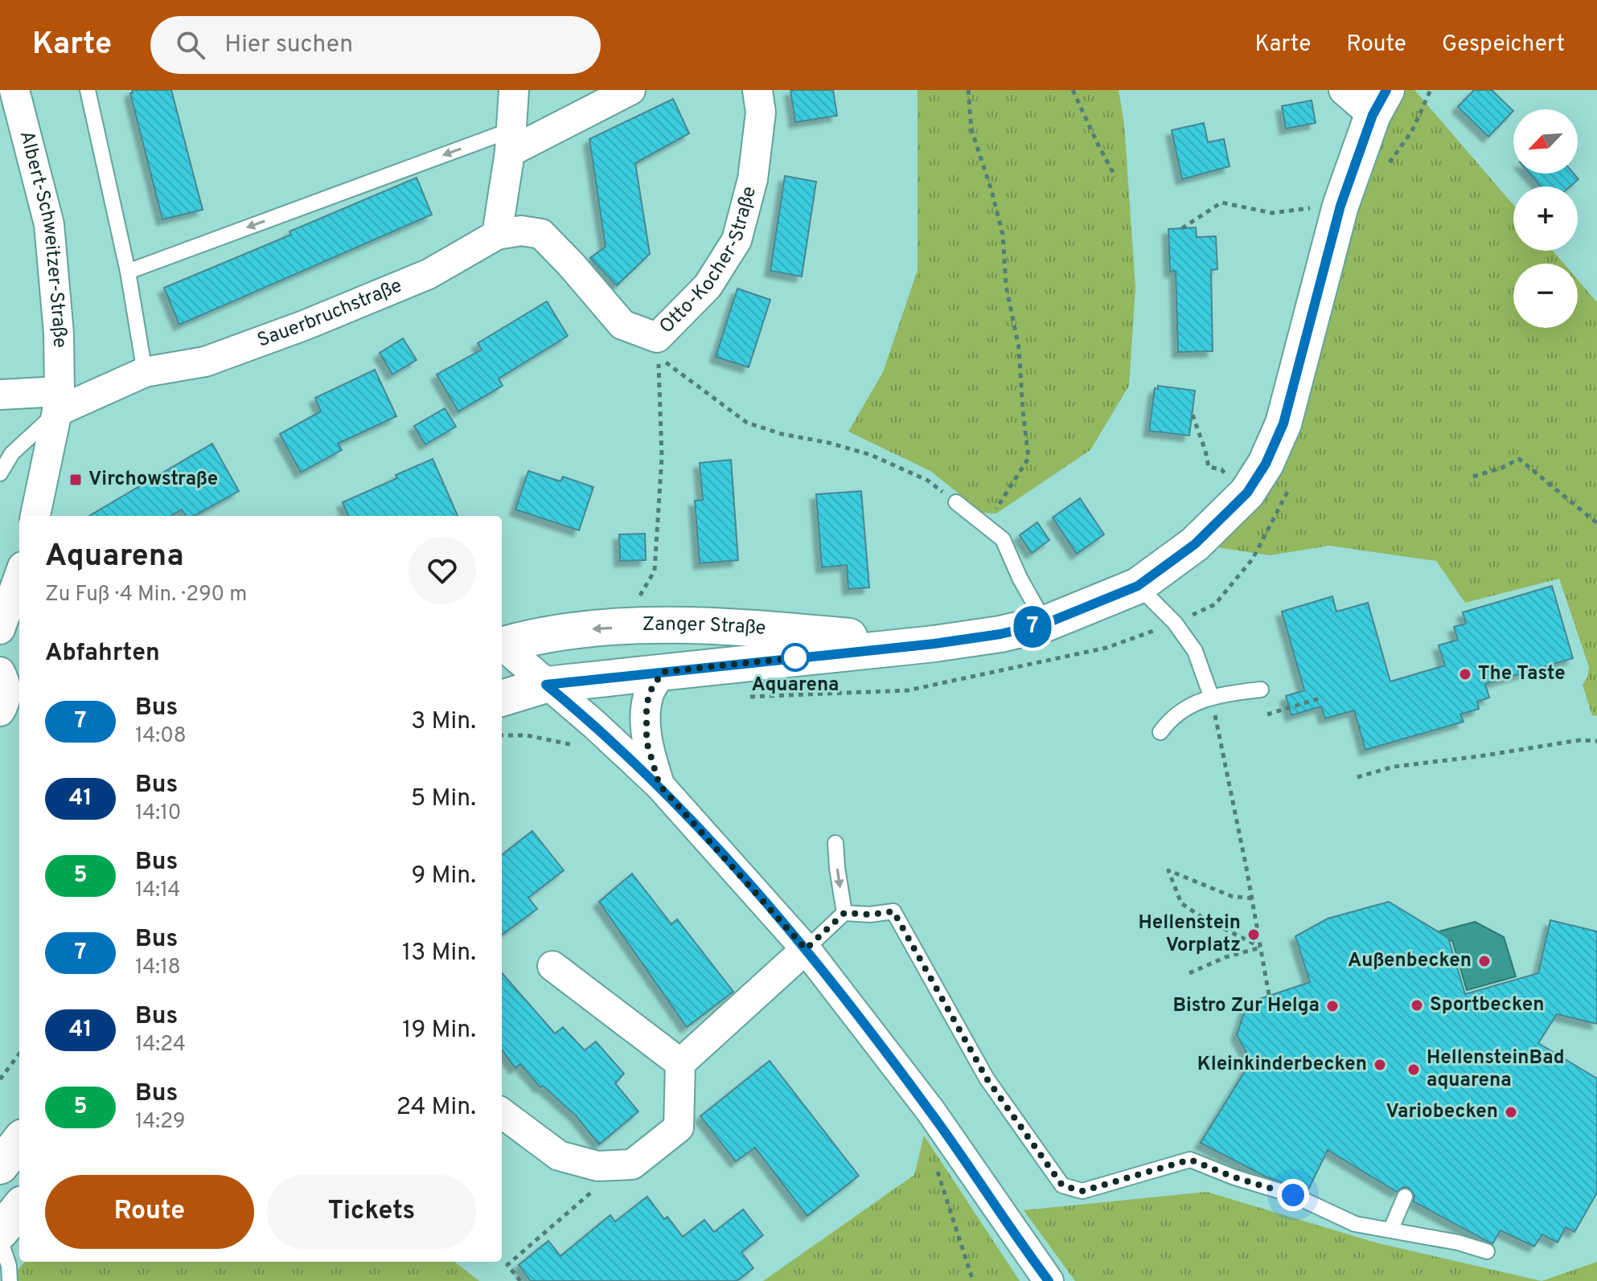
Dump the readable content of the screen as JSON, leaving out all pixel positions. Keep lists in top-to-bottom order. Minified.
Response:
{"streets":{"street":["Albert-Schweitzer-Straße","Otto-Kocher-Straße","Sauerbruchstraße","Zanger Straße"]},"crossings":[["Albert-Schweitzer-Straße","Sauerbruchstraße"],["Otto-Kocher-Straße","Sauerbruchstraße"]],"places":{"transit":["Virchowstraße"],"other":["Aquarena","The Taste","Hellenstein Vorplatz","Außenbecken","Sportbecken","Bistro Zur Helga","Kleinkinderbecken","HellensteinBad aquarena","Variobecken"]},"lines":["bus line 7"],"north":"bottom left","page":{"header":"Karte","search":"Hier suchen","nav":["Karte","Route","Gespeichert"],"on_map":"7","map_buttons":["+","−"],"heading":[["Aquarena","Zu Fuß · 4 Min. · 290 m"],"Abfahrten"],"list":[{"mark":"7","name":"Bus","note":"14:08","value":"3 Min."},{"mark":"41","name":"Bus","note":"14:10","value":"5 Min."},{"mark":"5","name":"Bus","note":"14:14","value":"9 Min."},{"mark":"7","name":"Bus","note":"14:18","value":"13 Min."},{"mark":"41","name":"Bus","note":"14:24","value":"19 Min."},{"mark":"5","name":"Bus","note":"14:29","value":"24 Min."}],"buttons":["Route","Tickets"]}}
